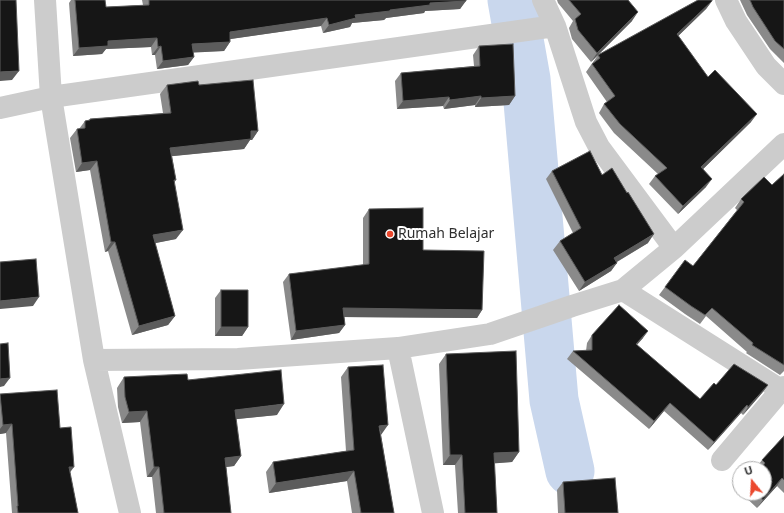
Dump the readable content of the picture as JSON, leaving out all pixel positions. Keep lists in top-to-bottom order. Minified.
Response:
{"places":["Rumah Belajar"],"north":"top"}
